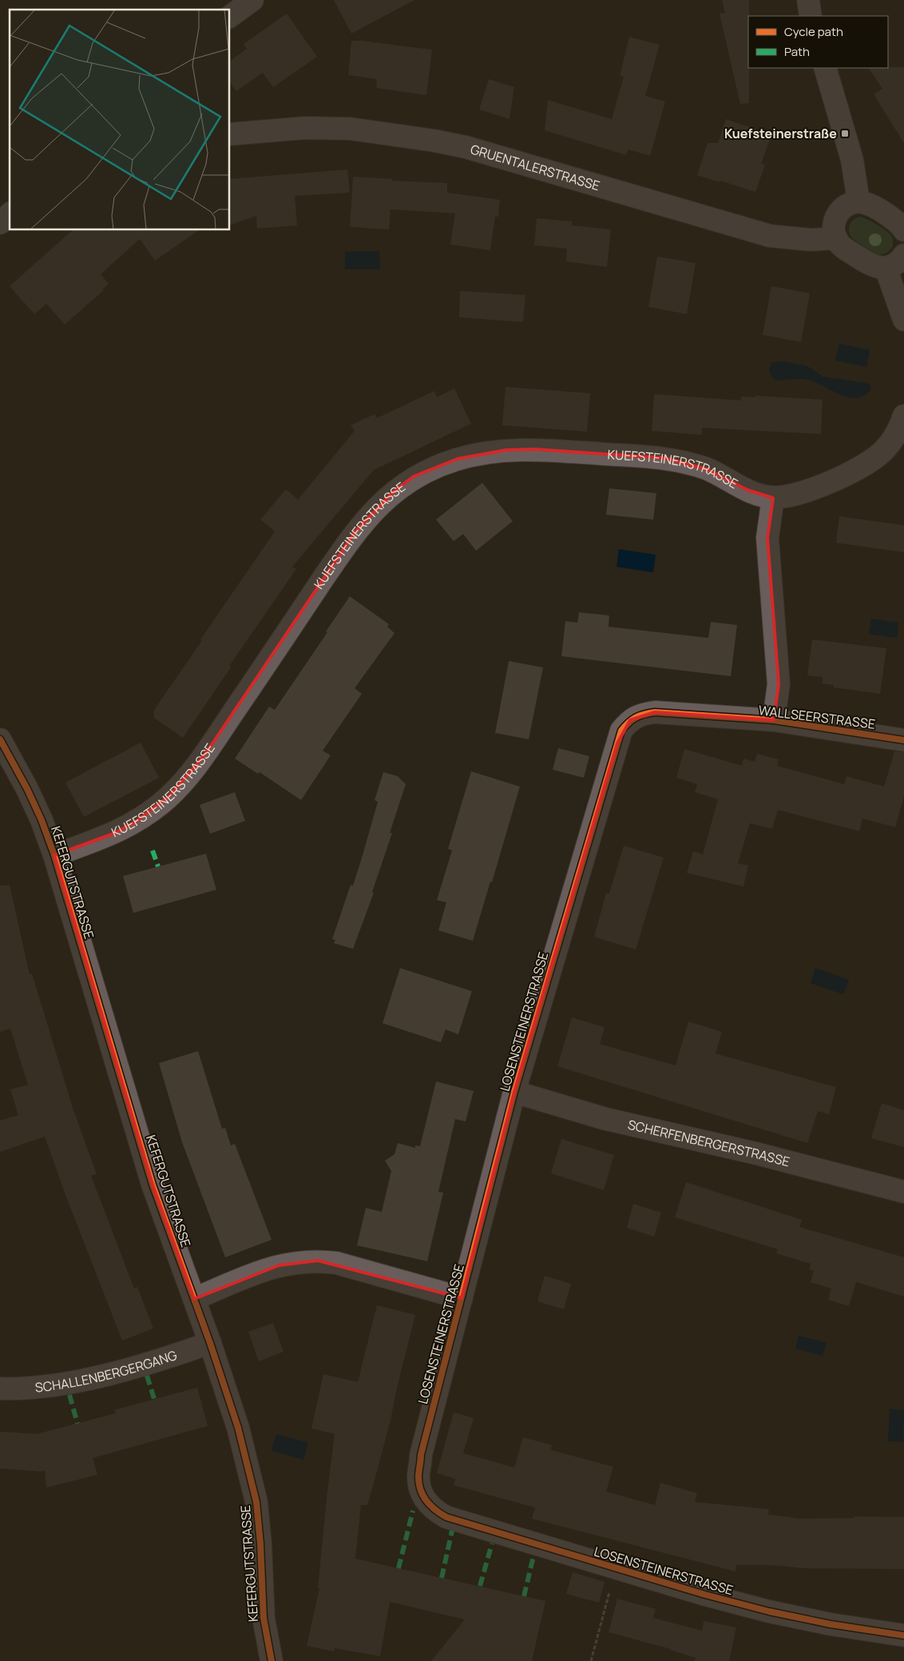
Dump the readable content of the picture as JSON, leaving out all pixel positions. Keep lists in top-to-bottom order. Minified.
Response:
{"streets":{"street":["GRUENTALERSTRASSE","KUEFSTEINERSTRASSE","WALLSEERSTRASSE","KEFERGUTSTRASSE","LOSENSTEINERSTRASSE","SCHERFENBERGERSTRASSE","SCHALLENBERGERGANG"]},"crossings":[["KUEFSTEINERSTRASSE","KEFERGUTSTRASSE"],["WALLSEERSTRASSE","LOSENSTEINERSTRASSE"],["KEFERGUTSTRASSE","LOSENSTEINERSTRASSE"],["KEFERGUTSTRASSE","SCHALLENBERGERGANG"],["LOSENSTEINERSTRASSE","SCHERFENBERGERSTRASSE"]],"places":{"transit":["Kuefsteinerstraße"]},"legend":["Cycle path","Path"]}
